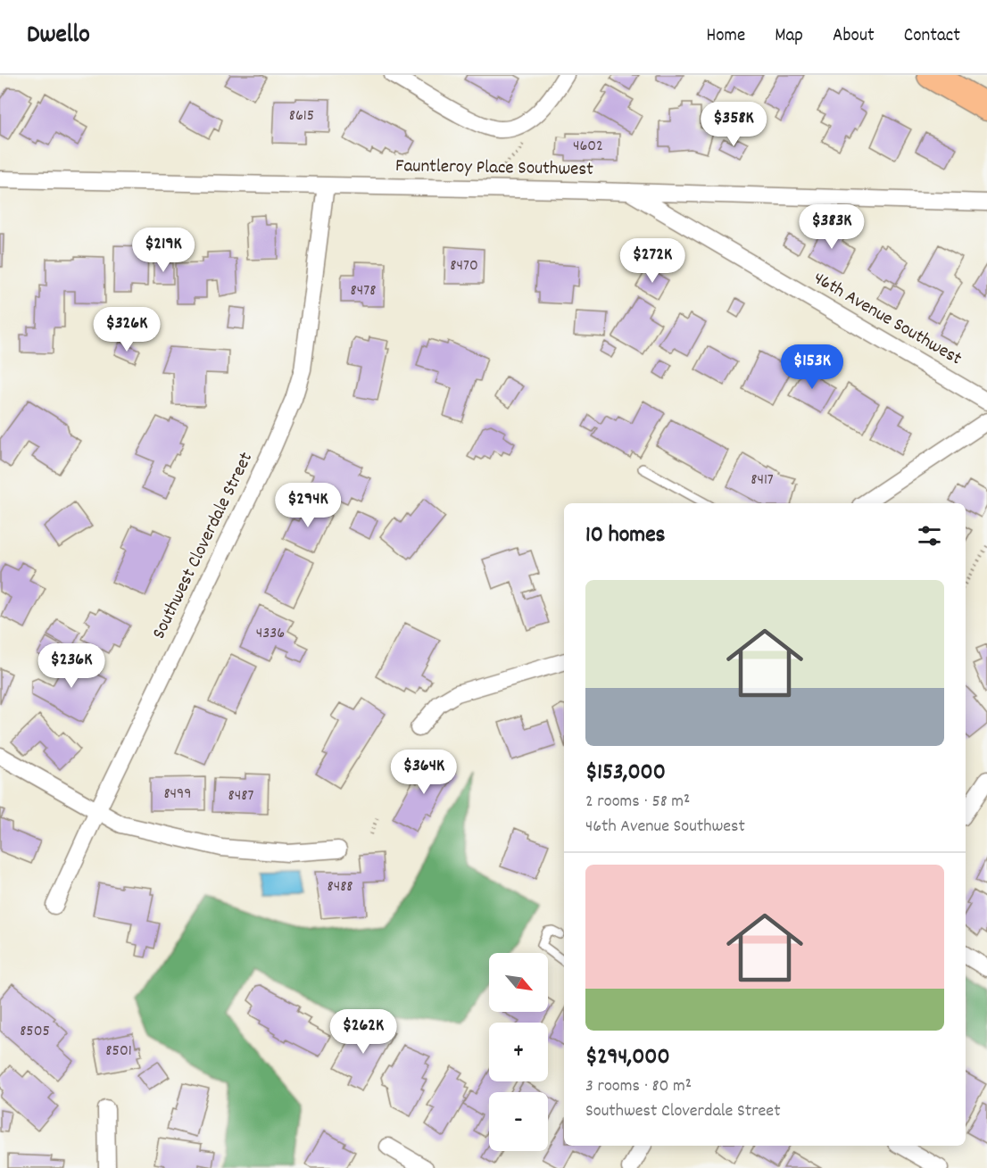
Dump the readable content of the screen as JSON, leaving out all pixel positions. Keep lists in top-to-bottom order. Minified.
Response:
{"streets":{"street":["Fauntleroy Place Southwest","46th Avenue Southwest","Southwest Cloverdale Street"]},"crossings":[["Fauntleroy Place Southwest","46th Avenue Southwest"],["Fauntleroy Place Southwest","Southwest Cloverdale Street"]],"house_numbers":["8615","4602","8470","8478","8417","4336","8499","8487","8488","8505","8501"],"north":"bottom right","page":{"header":"Dwello","nav":["Home","Map","About","Contact"],"price":["$358K","$383K","$219K","$272K","$326K","$153K","$294K","$236K","$364K","$262K"],"heading":"10 homes","list":[{"name":"$153,000","note":"2 rooms · 58 m² · 46th Avenue Southwest"},{"name":"$294,000","note":"3 rooms · 80 m² · Southwest Cloverdale Street"}],"map_buttons":["+","−"]}}
